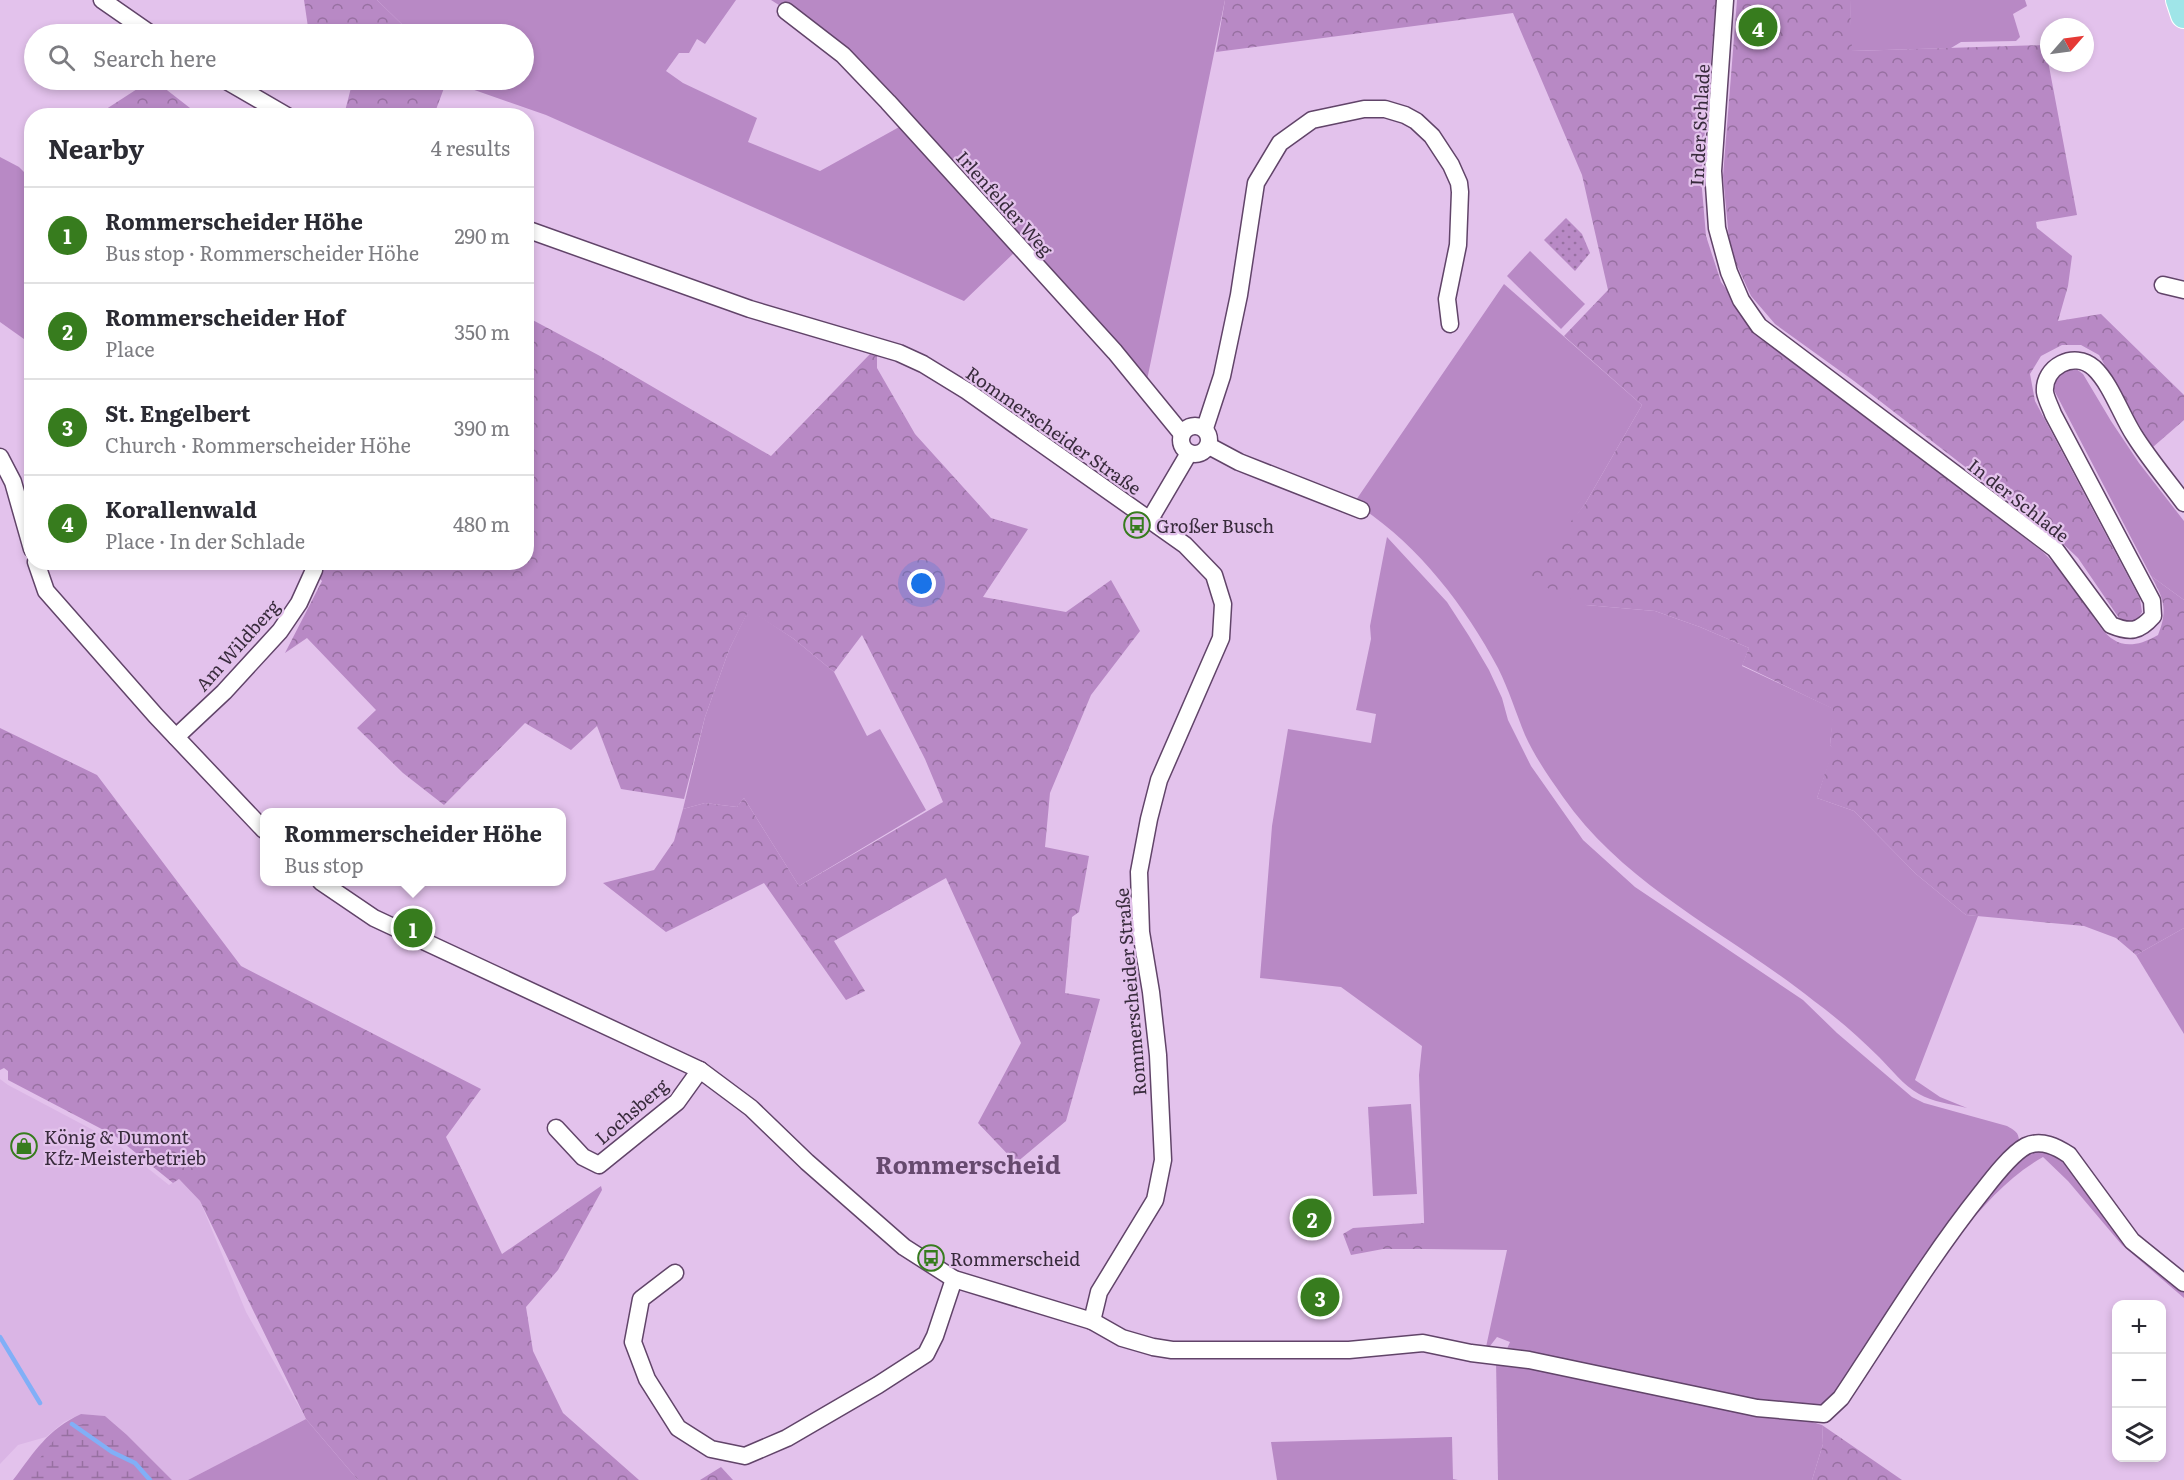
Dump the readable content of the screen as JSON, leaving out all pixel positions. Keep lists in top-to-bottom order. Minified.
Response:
{"streets":{"street":["In der Schlade","Irlenfelder Weg","Rommerscheider Straße","Am Wildberg","Lochsberg"]},"districts":["Rommerscheid"],"places":{"bus stop":["Großer Busch","Rommerscheid"],"shop":["König & Dumont Kfz-Meisterbetrieb"]},"north":"top right","page":{"pins":["4","1","2","3"],"search":"Search here","heading":["Nearby","4 results"],"list":[{"mark":"1","name":"Rommerscheider Höhe","note":"Bus stop · Rommerscheider Höhe","value":"290 m"},{"mark":"2","name":"Rommerscheider Hof","note":"Place","value":"350 m"},{"mark":"3","name":"St. Engelbert","note":"Church · Rommerscheider Höhe","value":"390 m"},{"mark":"4","name":"Korallenwald","note":"Place · In der Schlade","value":"480 m"}],"popup":["Rommerscheider Höhe","Bus stop"],"map_buttons":["+","−"]}}
